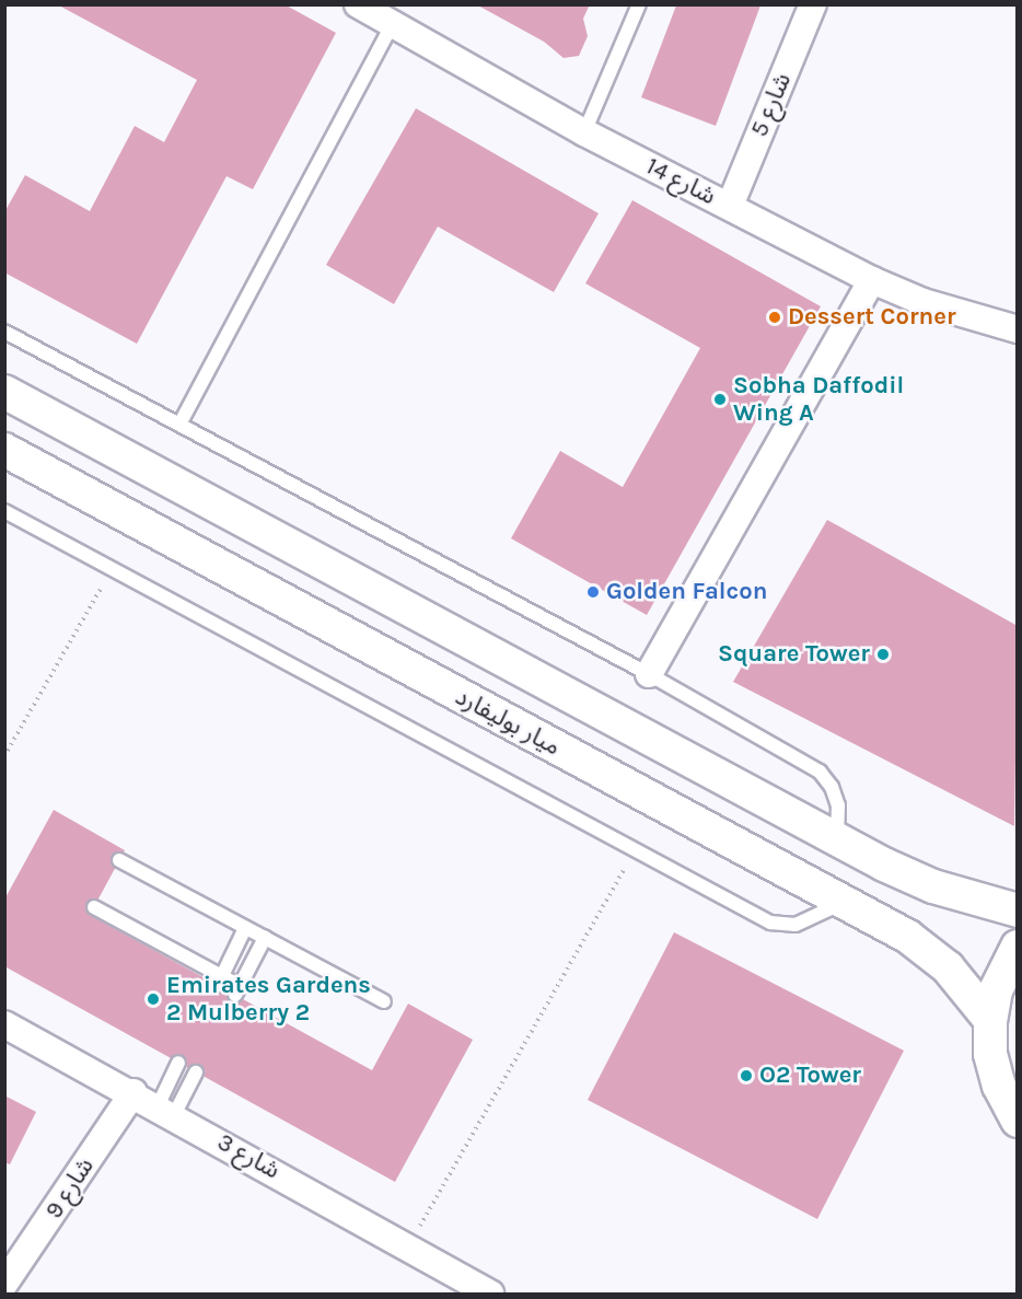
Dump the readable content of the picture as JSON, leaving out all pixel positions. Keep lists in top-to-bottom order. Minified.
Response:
{"streets":{"street":["شارع 5","شارع 14","ميار بوليفارد","شارع 3","شارع 9"]},"crossings":[["شارع 5","شارع 14"],["شارع 3","شارع 9"]],"places":["Dessert Corner","Sobha Daffodil Wing A","Golden Falcon","Square Tower","Emirates Gardens 2 Mulberry 2","O2 Tower"]}
